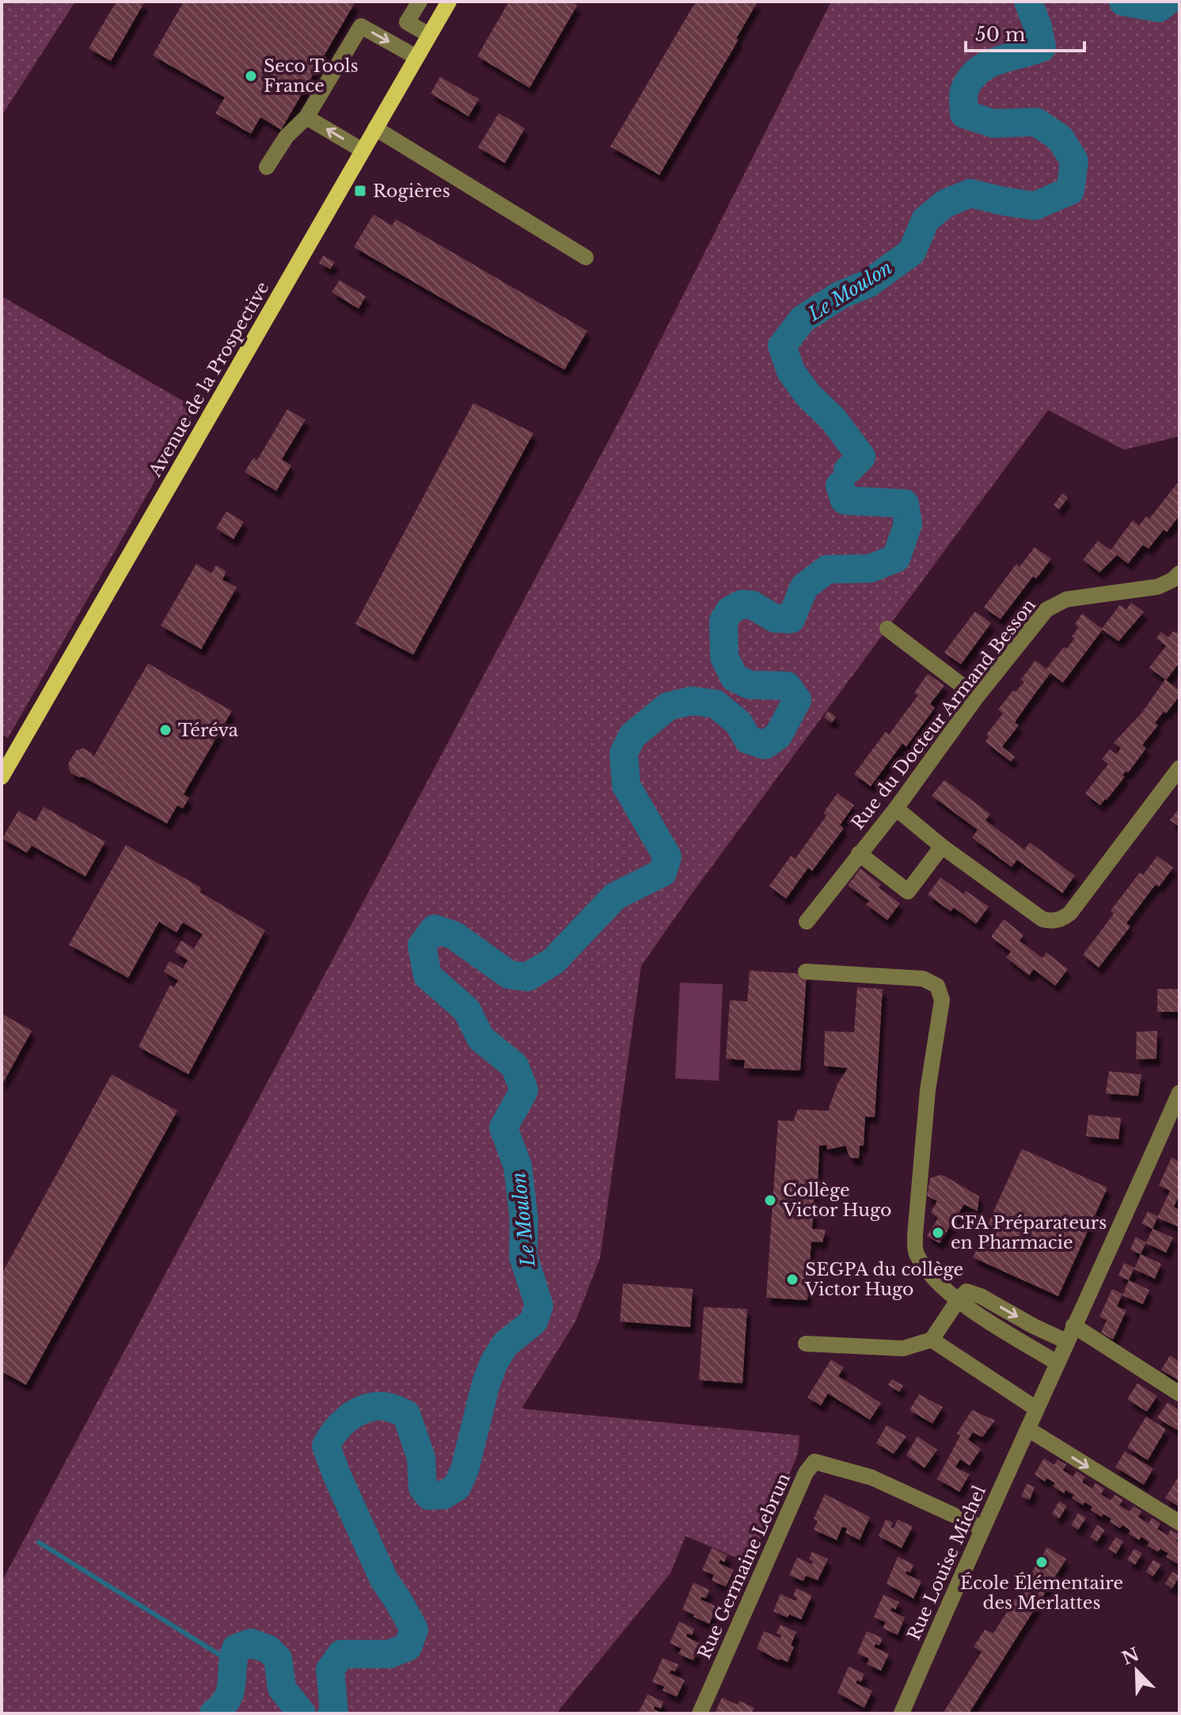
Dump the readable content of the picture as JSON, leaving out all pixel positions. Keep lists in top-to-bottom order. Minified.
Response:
{"streets":{"main road":["Avenue de la Prospective"],"street":["Rue du Docteur Armand Besson","Rue Louise Michel","Rue Germaine Lebrun"]},"crossings":[["Rue Louise Michel","Rue Germaine Lebrun"]],"water":["Le Moulon"],"places":{"other":["Seco Tools France","Téréva","Collège Victor Hugo","CFA Préparateurs en Pharmacie","SEGPA du collège Victor Hugo","École Élémentaire des Merlattes"],"transit":["Rogières"]},"scale_bar":"50 m","north":"top left"}
